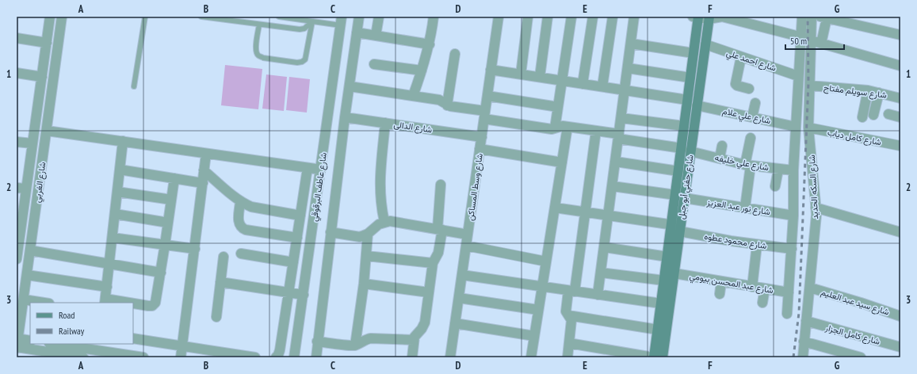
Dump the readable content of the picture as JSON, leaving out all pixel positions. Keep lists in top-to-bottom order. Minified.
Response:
{"streets":{"street":["شارع احمد علي","شارع سويلم مفتاح","شارع علي علام","شارع الدالى","شارع كامل دياب","شارع علي خليفه","شارع الغربي","شارع عاطف البرقوقي","شارع وسط المساكن","شارع حفني أبو جبل","شارع السكه الحديد","شارع نور عبد العزيز","شارع محمود عطوه","شارع عبد المحسن بيومي","شارع سيد عبد العليم","شارع كامل الجزار"]},"crossings":[["شارع احمد علي","شارع حفني أبو جبل"],["شارع احمد علي","شارع السكه الحديد"],["شارع سويلم مفتاح","شارع السكه الحديد"],["شارع علي علام","شارع حفني أبو جبل"],["شارع علي علام","شارع السكه الحديد"],["شارع الدالى","شارع عاطف البرقوقي"],["شارع الدالى","شارع وسط المساكن"],["شارع كامل دياب","شارع السكه الحديد"],["شارع علي خليفه","شارع حفني أبو جبل"],["شارع علي خليفه","شارع السكه الحديد"],["شارع حفني أبو جبل","شارع نور عبد العزيز"],["شارع حفني أبو جبل","شارع محمود عطوه"],["شارع حفني أبو جبل","شارع عبد المحسن بيومي"],["شارع السكه الحديد","شارع نور عبد العزيز"],["شارع السكه الحديد","شارع محمود عطوه"],["شارع السكه الحديد","شارع عبد المحسن بيومي"],["شارع السكه الحديد","شارع سيد عبد العليم"],["شارع السكه الحديد","شارع كامل الجزار"]],"legend":["Road","Railway"],"scale_bar":"50 m","grid":{"columns":["A","B","C","D","E","F","G"],"rows":["1","2","3"]}}
